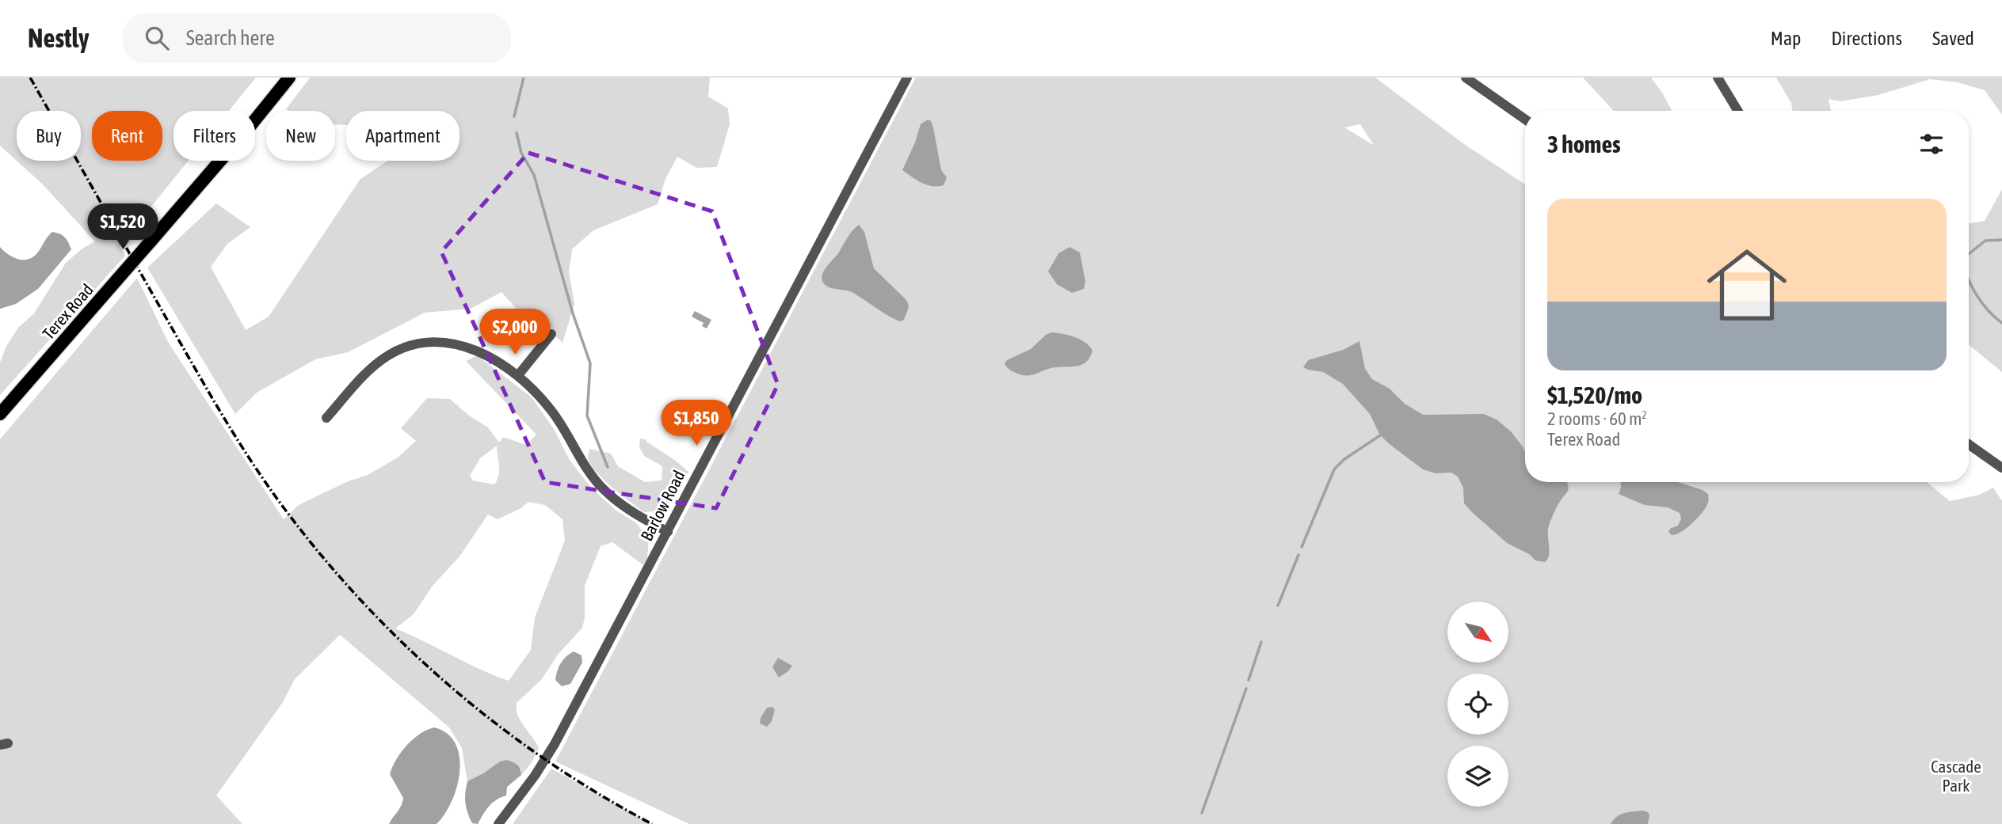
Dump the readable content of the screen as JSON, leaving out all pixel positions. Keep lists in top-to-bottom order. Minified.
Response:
{"streets":{"main road":["Terex Road"],"street":["Barlow Road"]},"parks":["Cascade Park"],"north":"bottom right","page":{"header":"Nestly","search":"Search here","nav":["Map","Directions","Saved"],"chip":["Buy","Rent","Filters","New","Apartment"],"heading":"3 homes","list":[{"name":"$1,520/mo","note":"2 rooms · 60 m² · Terex Road"}],"price":["$1,520","$2,000","$1,850"]}}
